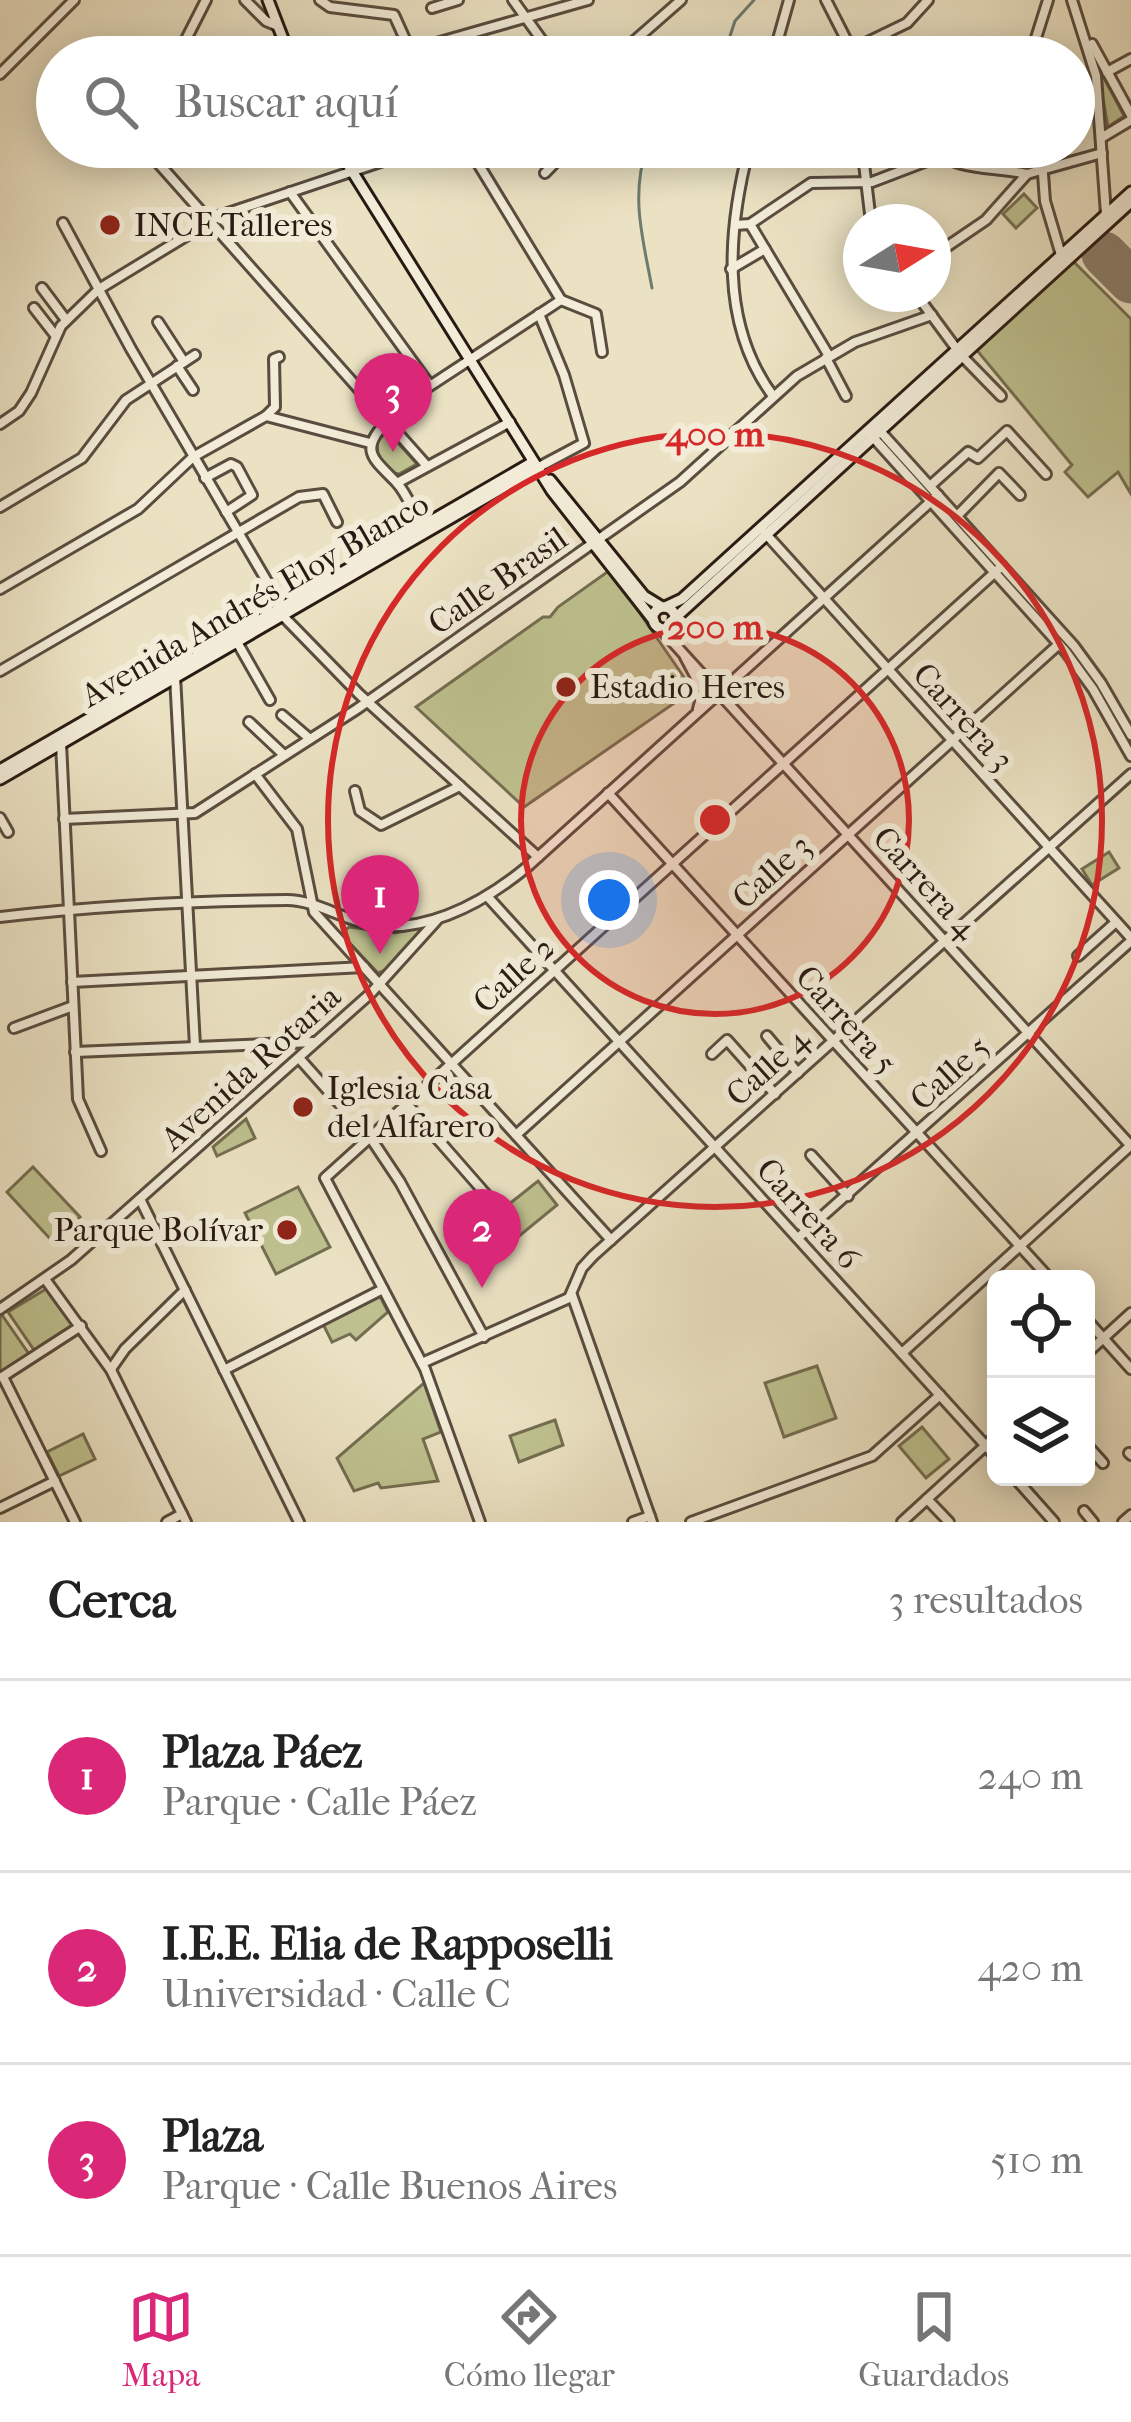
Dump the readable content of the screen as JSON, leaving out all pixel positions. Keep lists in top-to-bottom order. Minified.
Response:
{"streets":{"street":["Calle Brasil","Avenida Andrés Eloy Blanco","Carrera 3","Calle 3","Carrera 4","Calle 2","Carrera 5","Calle 4","Avenida Rotaria","Calle 5","Carrera 6"]},"crossings":[["Carrera 3","Calle 3"],["Carrera 3","Calle 2"],["Carrera 3","Calle 4"],["Carrera 3","Avenida Rotaria"],["Carrera 3","Calle 5"],["Calle 3","Carrera 4"],["Calle 3","Carrera 5"],["Calle 3","Carrera 6"],["Carrera 4","Calle 2"],["Carrera 4","Calle 4"],["Carrera 4","Avenida Rotaria"],["Carrera 4","Calle 5"],["Calle 2","Carrera 5"],["Calle 2","Carrera 6"],["Carrera 5","Calle 4"],["Carrera 5","Avenida Rotaria"],["Carrera 5","Calle 5"],["Calle 4","Carrera 6"],["Avenida Rotaria","Carrera 6"],["Calle 5","Carrera 6"]],"places":["INCE Talleres","Estadio Heres","Iglesia Casa del Alfarero","Parque Bolívar"],"north":"right","page":{"search":"Buscar aquí","pins":["3","1","2"],"heading":["Cerca","3 resultados"],"list":[{"mark":"1","name":"Plaza Páez","note":"Parque · Calle Páez","value":"240 m"},{"mark":"2","name":"I.E.E. Elia de Rapposelli","note":"Universidad · Calle C","value":"420 m"},{"mark":"3","name":"Plaza","note":"Parque · Calle Buenos Aires","value":"510 m"}],"nav":["Mapa","Cómo llegar","Guardados"]},"rings":["400 m","200 m"]}
